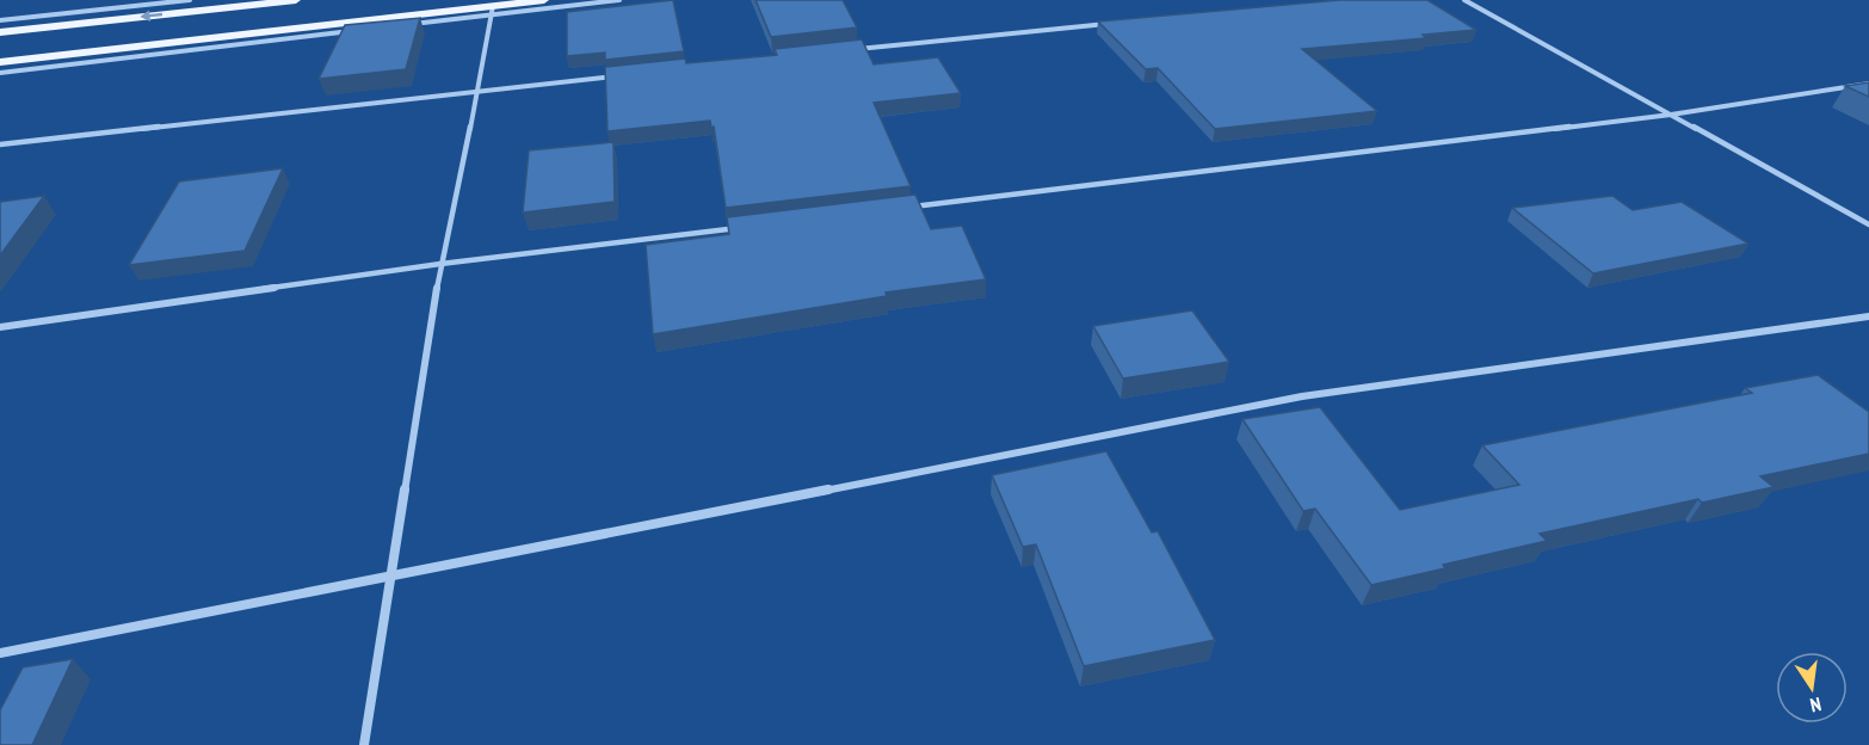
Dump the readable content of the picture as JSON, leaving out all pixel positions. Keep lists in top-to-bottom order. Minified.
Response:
{"north":"bottom"}
